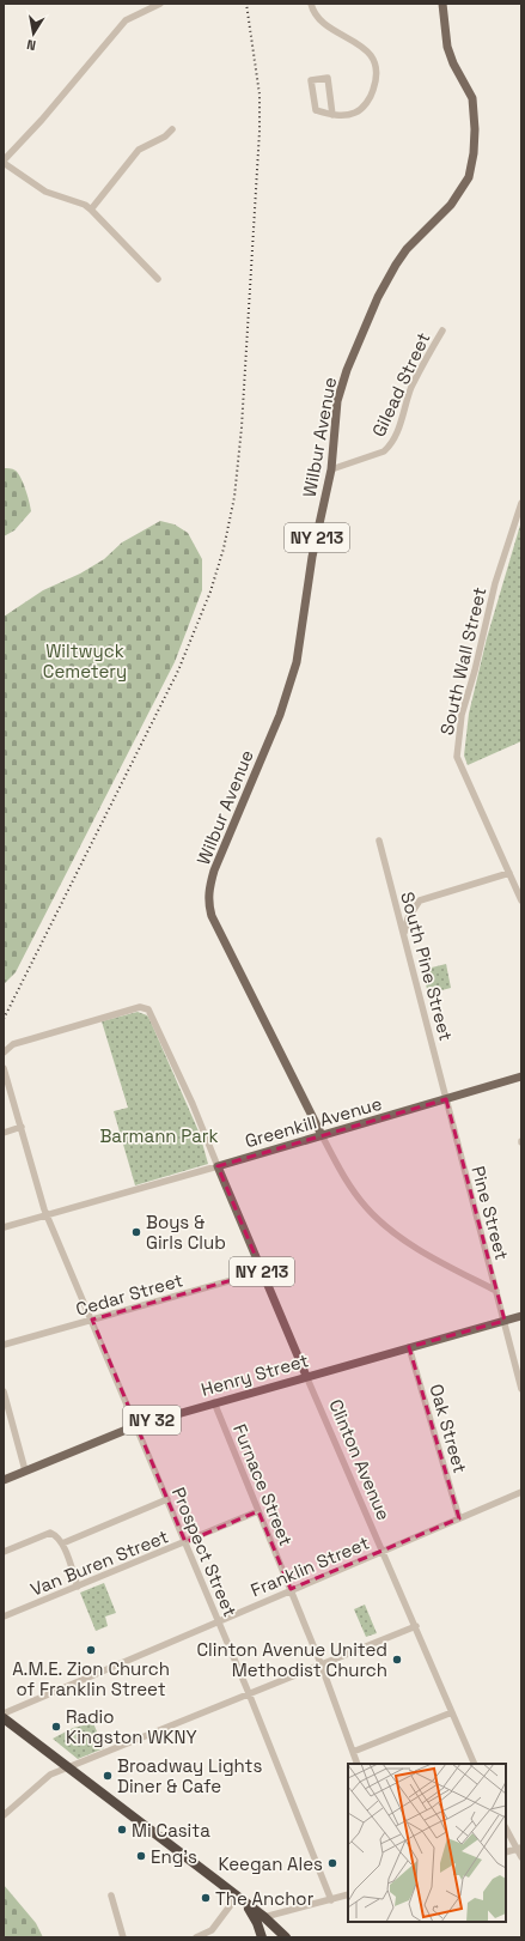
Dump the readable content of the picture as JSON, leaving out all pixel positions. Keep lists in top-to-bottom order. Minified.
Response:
{"streets":{"main road":["Wilbur Avenue","NY 213","Greenkill Avenue","Henry Street","NY 32","Clinton Avenue"],"street":["Gilead Street","South Wall Street","South Pine Street","Pine Street","Cedar Street","Oak Street","Furnace Street","Prospect Street","Van Buren Street","Franklin Street"]},"crossings":[["Gilead Street","Wilbur Avenue"],["Wilbur Avenue","Greenkill Avenue"],["South Pine Street","Greenkill Avenue"],["South Pine Street","Pine Street"],["Greenkill Avenue","Pine Street"],["Greenkill Avenue","Clinton Avenue"],["Greenkill Avenue","Prospect Street"],["Pine Street","Henry Street"],["Cedar Street","Clinton Avenue"],["Cedar Street","Prospect Street"],["Henry Street","Oak Street"],["Henry Street","Clinton Avenue"],["Henry Street","Furnace Street"],["Henry Street","Prospect Street"],["Oak Street","Franklin Street"],["Clinton Avenue","Franklin Street"],["Furnace Street","Van Buren Street"],["Furnace Street","Franklin Street"],["Prospect Street","Van Buren Street"],["Prospect Street","Franklin Street"]],"parks":["Wiltwyck Cemetery","Barmann Park"],"places":["Boys & Girls Club","A.M.E. Zion Church of Franklin Street","Clinton Avenue United Methodist Church","Radio Kingston WKNY","Broadway Lights Diner & Cafe","Mi Casita","Eng's","Keegan Ales","The Anchor"],"north":"bottom"}
